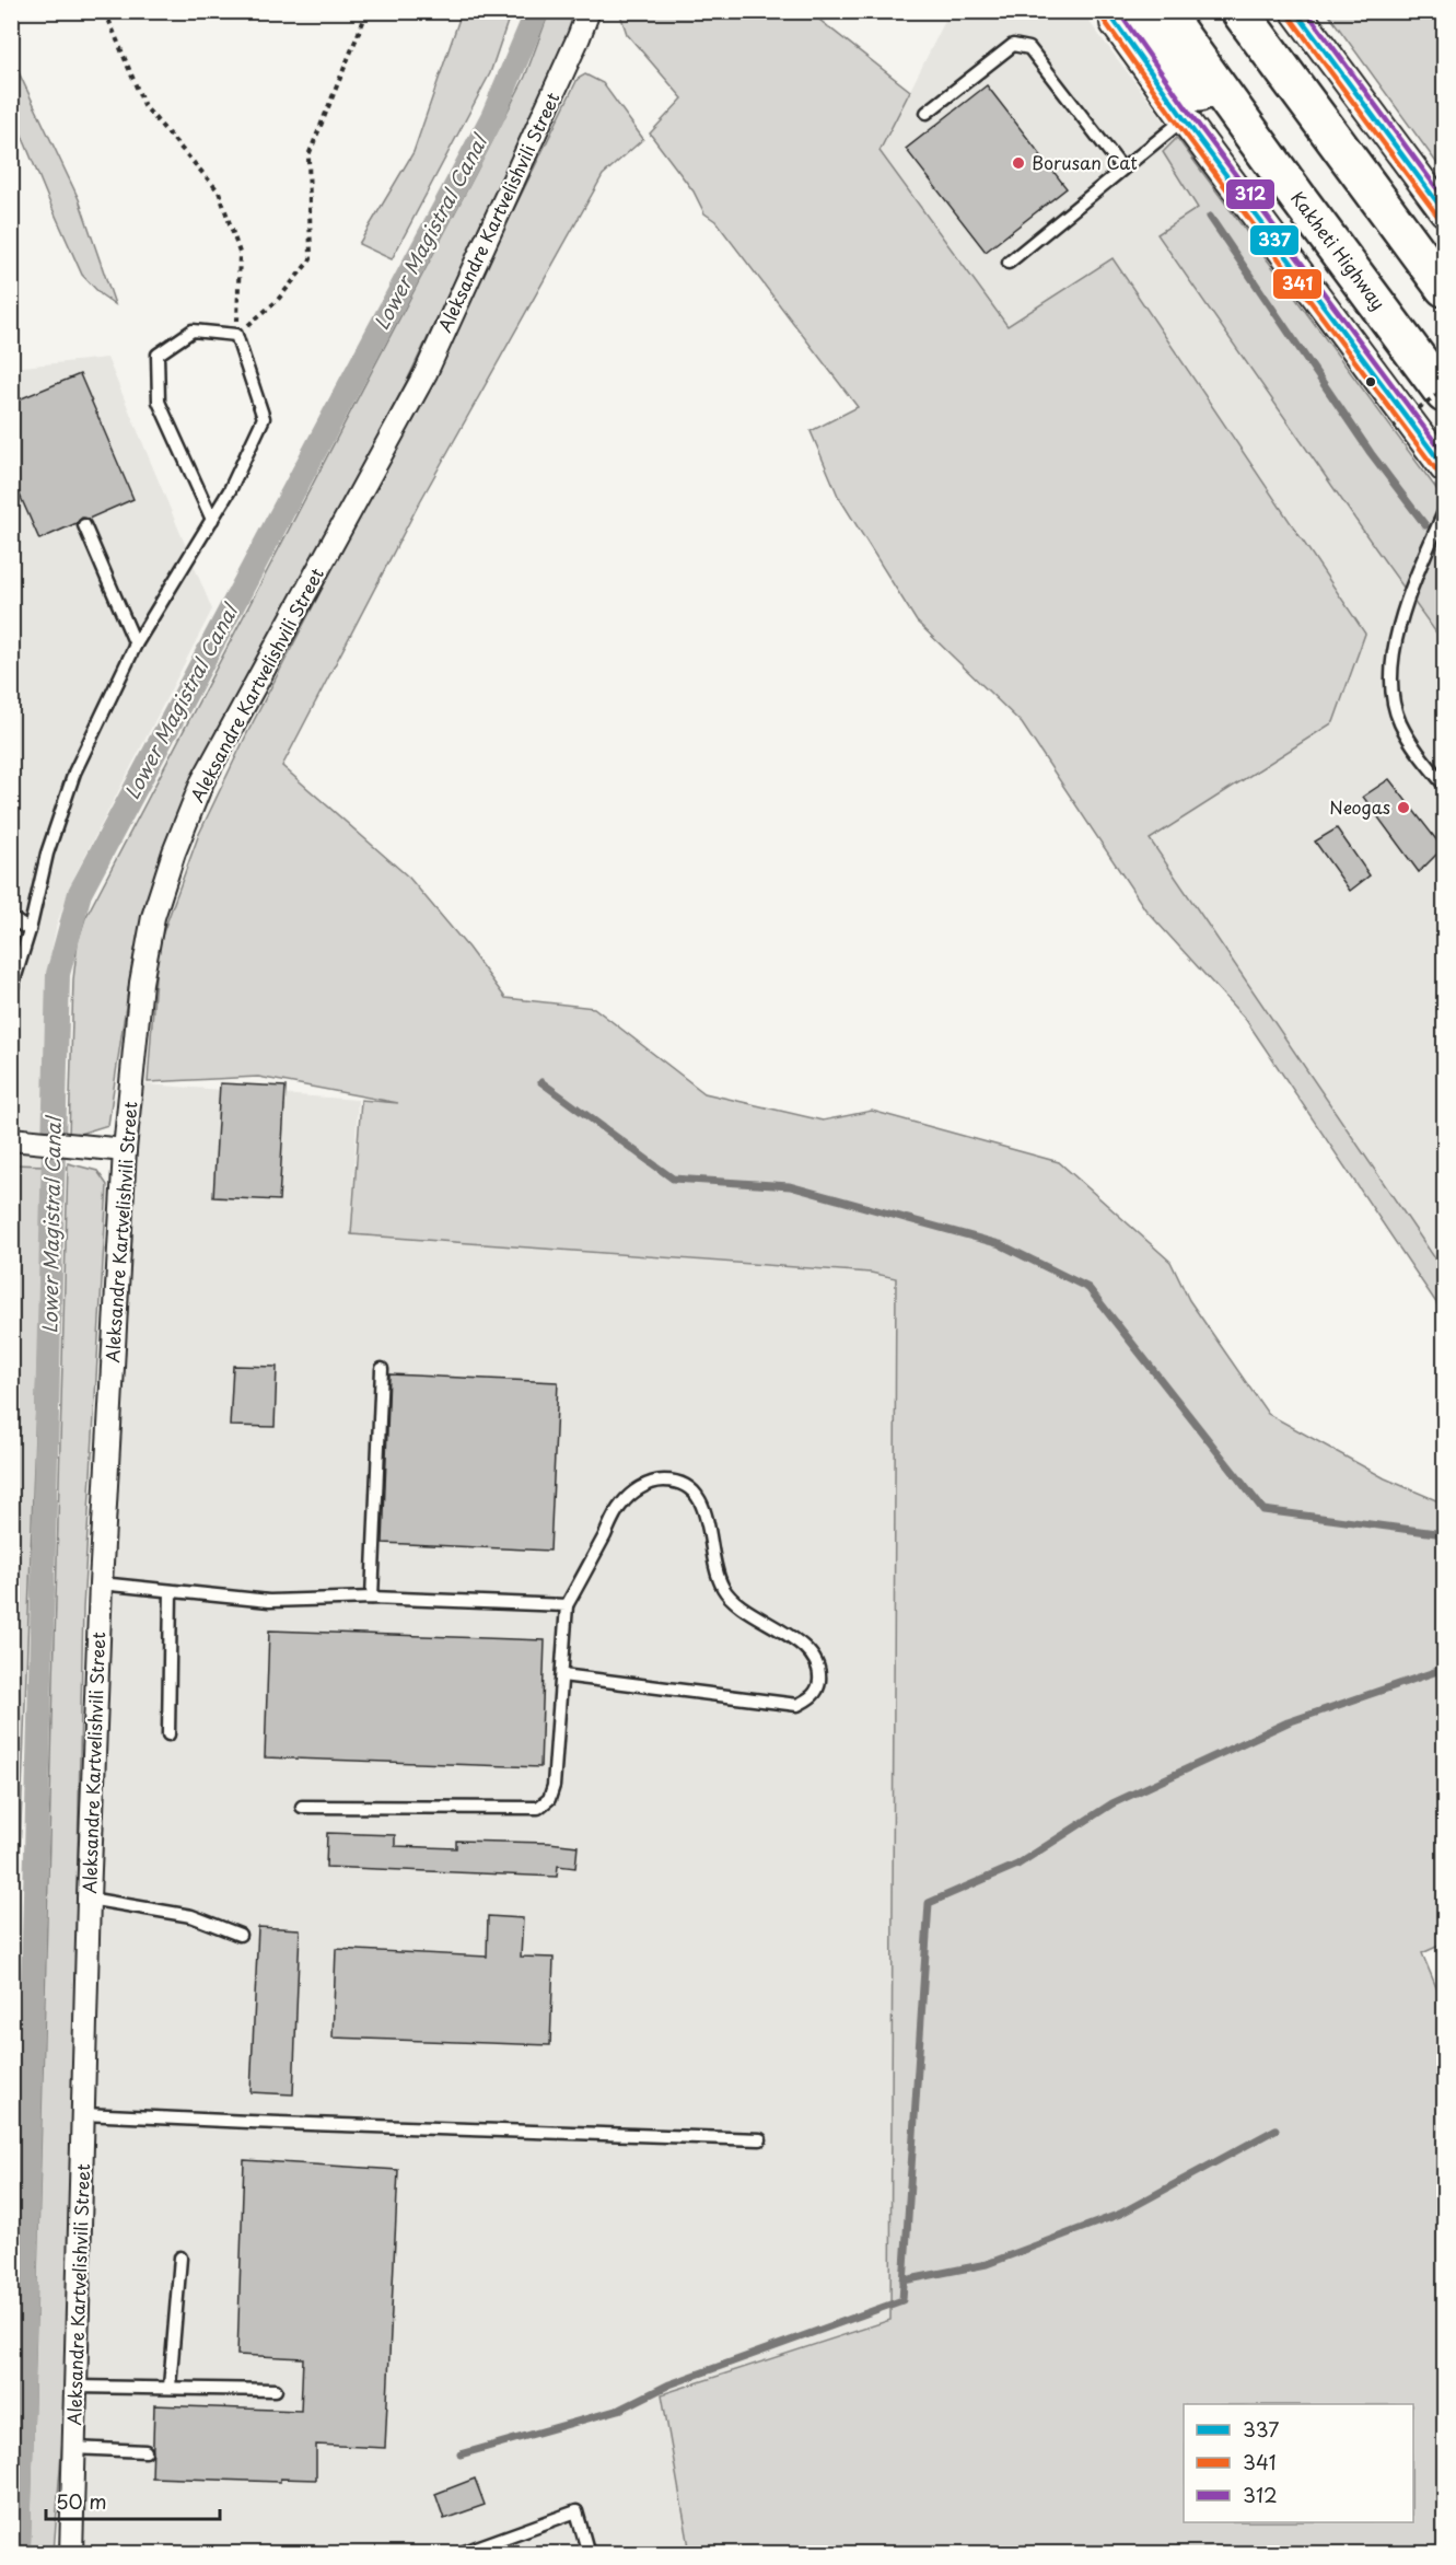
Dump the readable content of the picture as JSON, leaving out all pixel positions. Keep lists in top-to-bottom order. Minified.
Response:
{"streets":{"highway":["Kakheti Highway"],"street":["Aleksandre Kartvelishvili Street"]},"water":["Lower Magistral Canal"],"places":["Borusan Cat","Neogas"],"lines":["transit line 337","transit line 312","transit line 341"],"legend":["337","341","312"],"scale_bar":"50 m"}
